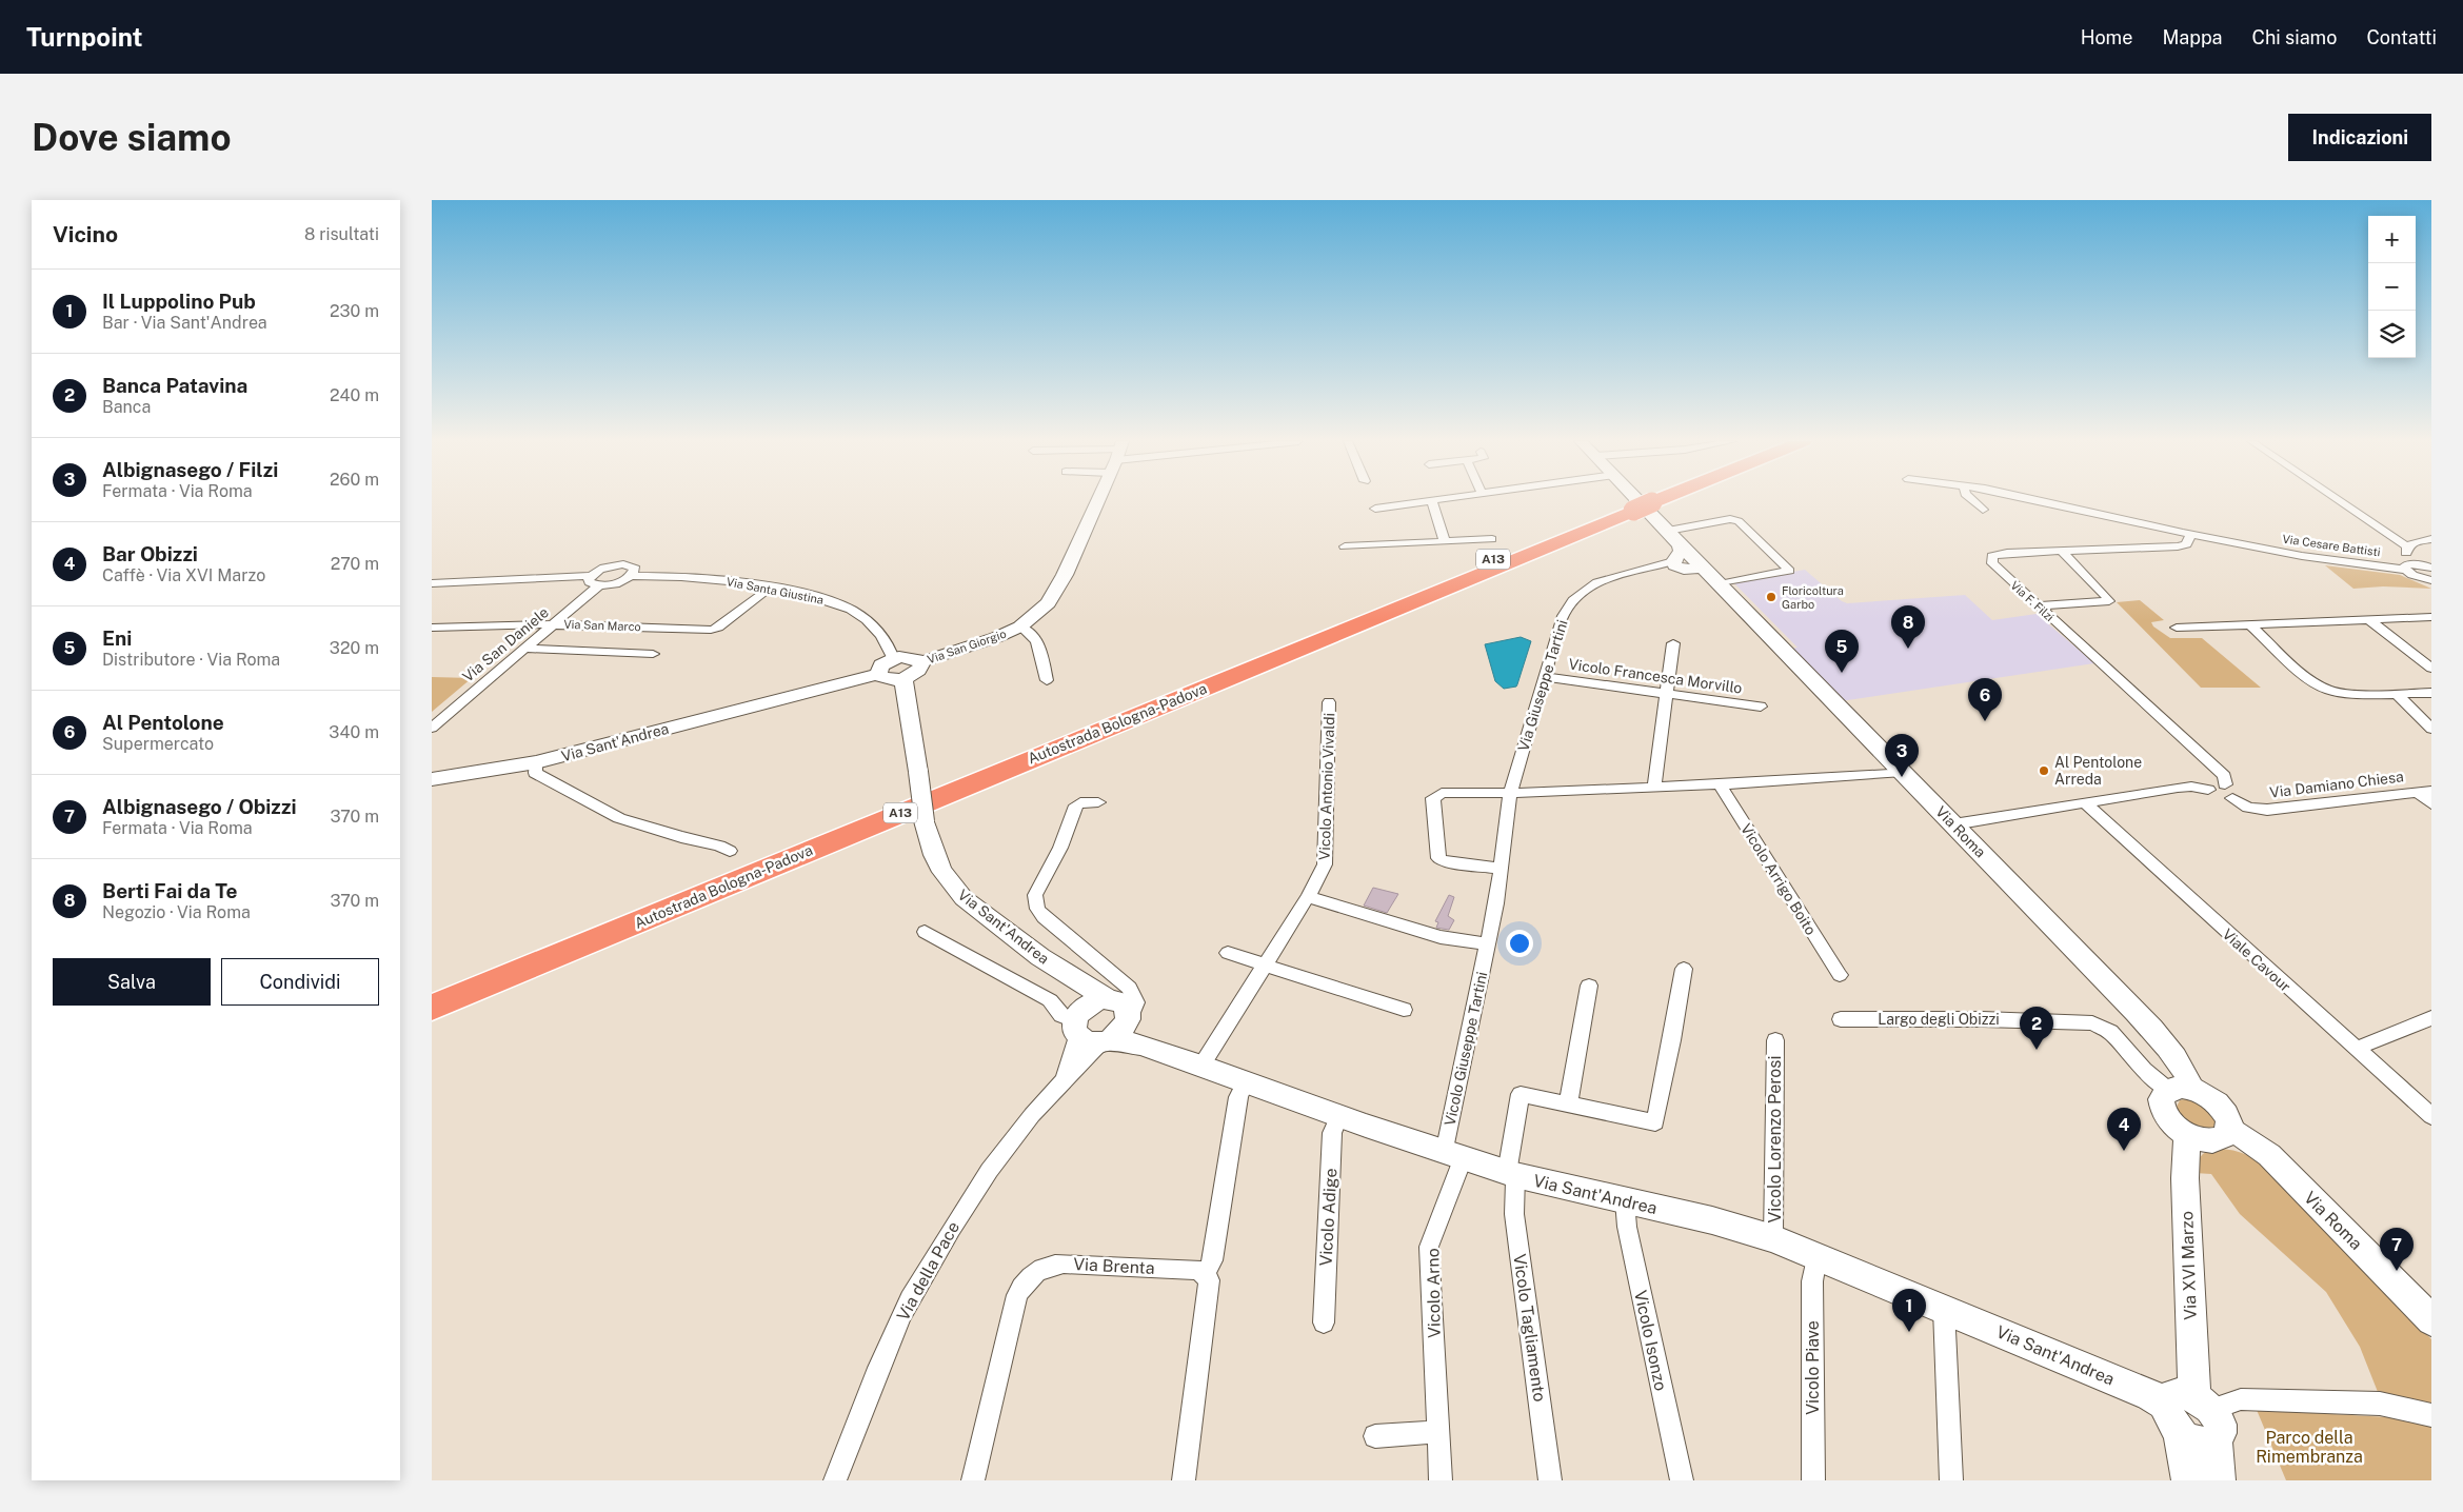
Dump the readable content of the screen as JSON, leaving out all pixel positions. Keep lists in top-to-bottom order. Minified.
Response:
{"streets":{"highway":["A13","Autostrada Bologna-Padova"],"street":["Via Cesare Battisti","Via Santa Giustina","Via F. Filzi","Via San Marco","Via San Daniele","Via San Giorgio","Vicolo Francesca Morvillo","Via Giuseppe Tartini","Via Sant'Andrea","Via Damiano Chiesa","Vicolo Antonio Vivaldi","Via Roma","Vicolo Arrigo Boito","Viale Cavour","Largo degli Obizzi","Vicolo Giuseppe Tartini","Vicolo Lorenzo Perosi","Vicolo Adige","Via Brenta","Via XVI Marzo","Via della Pace","Vicolo Arno","Vicolo Tagliamento","Vicolo Isonzo","Vicolo Piave"]},"crossings":[["Via Cesare Battisti","Via F. Filzi"],["Via F. Filzi","Via Damiano Chiesa"],["Via San Marco","Via San Daniele"],["Vicolo Francesca Morvillo","Via Giuseppe Tartini"],["Via Giuseppe Tartini","Via Roma"],["Via Giuseppe Tartini","Vicolo Giuseppe Tartini"],["Via Sant'Andrea","Vicolo Antonio Vivaldi"],["Via Sant'Andrea","Vicolo Giuseppe Tartini"],["Via Sant'Andrea","Vicolo Lorenzo Perosi"],["Via Sant'Andrea","Vicolo Adige"],["Via Sant'Andrea","Via XVI Marzo"],["Via Sant'Andrea","Via della Pace"],["Via Sant'Andrea","Vicolo Arno"],["Via Sant'Andrea","Vicolo Tagliamento"],["Via Sant'Andrea","Vicolo Isonzo"],["Via Sant'Andrea","Vicolo Piave"],["Via Roma","Largo degli Obizzi"],["Vicolo Giuseppe Tartini","Vicolo Arno"]],"parks":["Parco della Rimembranza"],"places":["Floricoltura Garbo","Al Pentolone Arreda"],"page":{"header":"Turnpoint","nav":["Home","Mappa","Chi siamo","Contatti"],"buttons":["Indicazioni",["Salva","Condividi"]],"title":"Dove siamo","heading":["Vicino","8 risultati"],"map_buttons":["+","−"],"list":[{"mark":"1","name":"Il Luppolino Pub","note":"Bar · Via Sant'Andrea","value":"230 m"},{"mark":"2","name":"Banca Patavina","note":"Banca","value":"240 m"},{"mark":"3","name":"Albignasego / Filzi","note":"Fermata · Via Roma","value":"260 m"},{"mark":"4","name":"Bar Obizzi","note":"Caffè · Via XVI Marzo","value":"270 m"},{"mark":"5","name":"Eni","note":"Distributore · Via Roma","value":"320 m"},{"mark":"6","name":"Al Pentolone","note":"Supermercato","value":"340 m"},{"mark":"7","name":"Albignasego / Obizzi","note":"Fermata · Via Roma","value":"370 m"},{"mark":"8","name":"Berti Fai da Te","note":"Negozio · Via Roma","value":"370 m"}],"pins":["8","5","6","3","2","4","7","1"]}}
